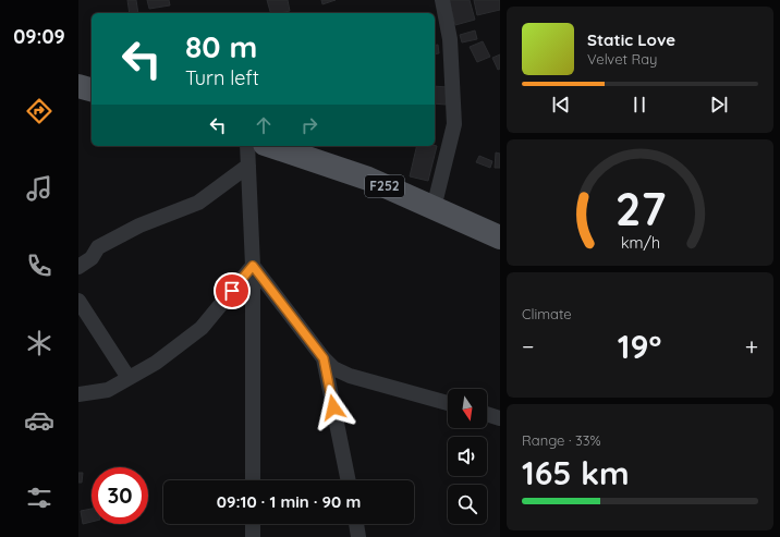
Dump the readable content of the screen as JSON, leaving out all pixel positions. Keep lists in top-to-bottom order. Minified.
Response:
{"streets":{"main road":["F252"]},"north":"bottom","page":{"tabs":"09:09","turn":["80 m","Turn left"],"song":["Static Love","Velvet Ray"],"tile":["Climate",["Range · 33%","165 km"]],"heat":["−","19°","+"],"limit":"30","trip":"09:10 · 1 min · 90 m","gauge":["27","km/h"]}}
